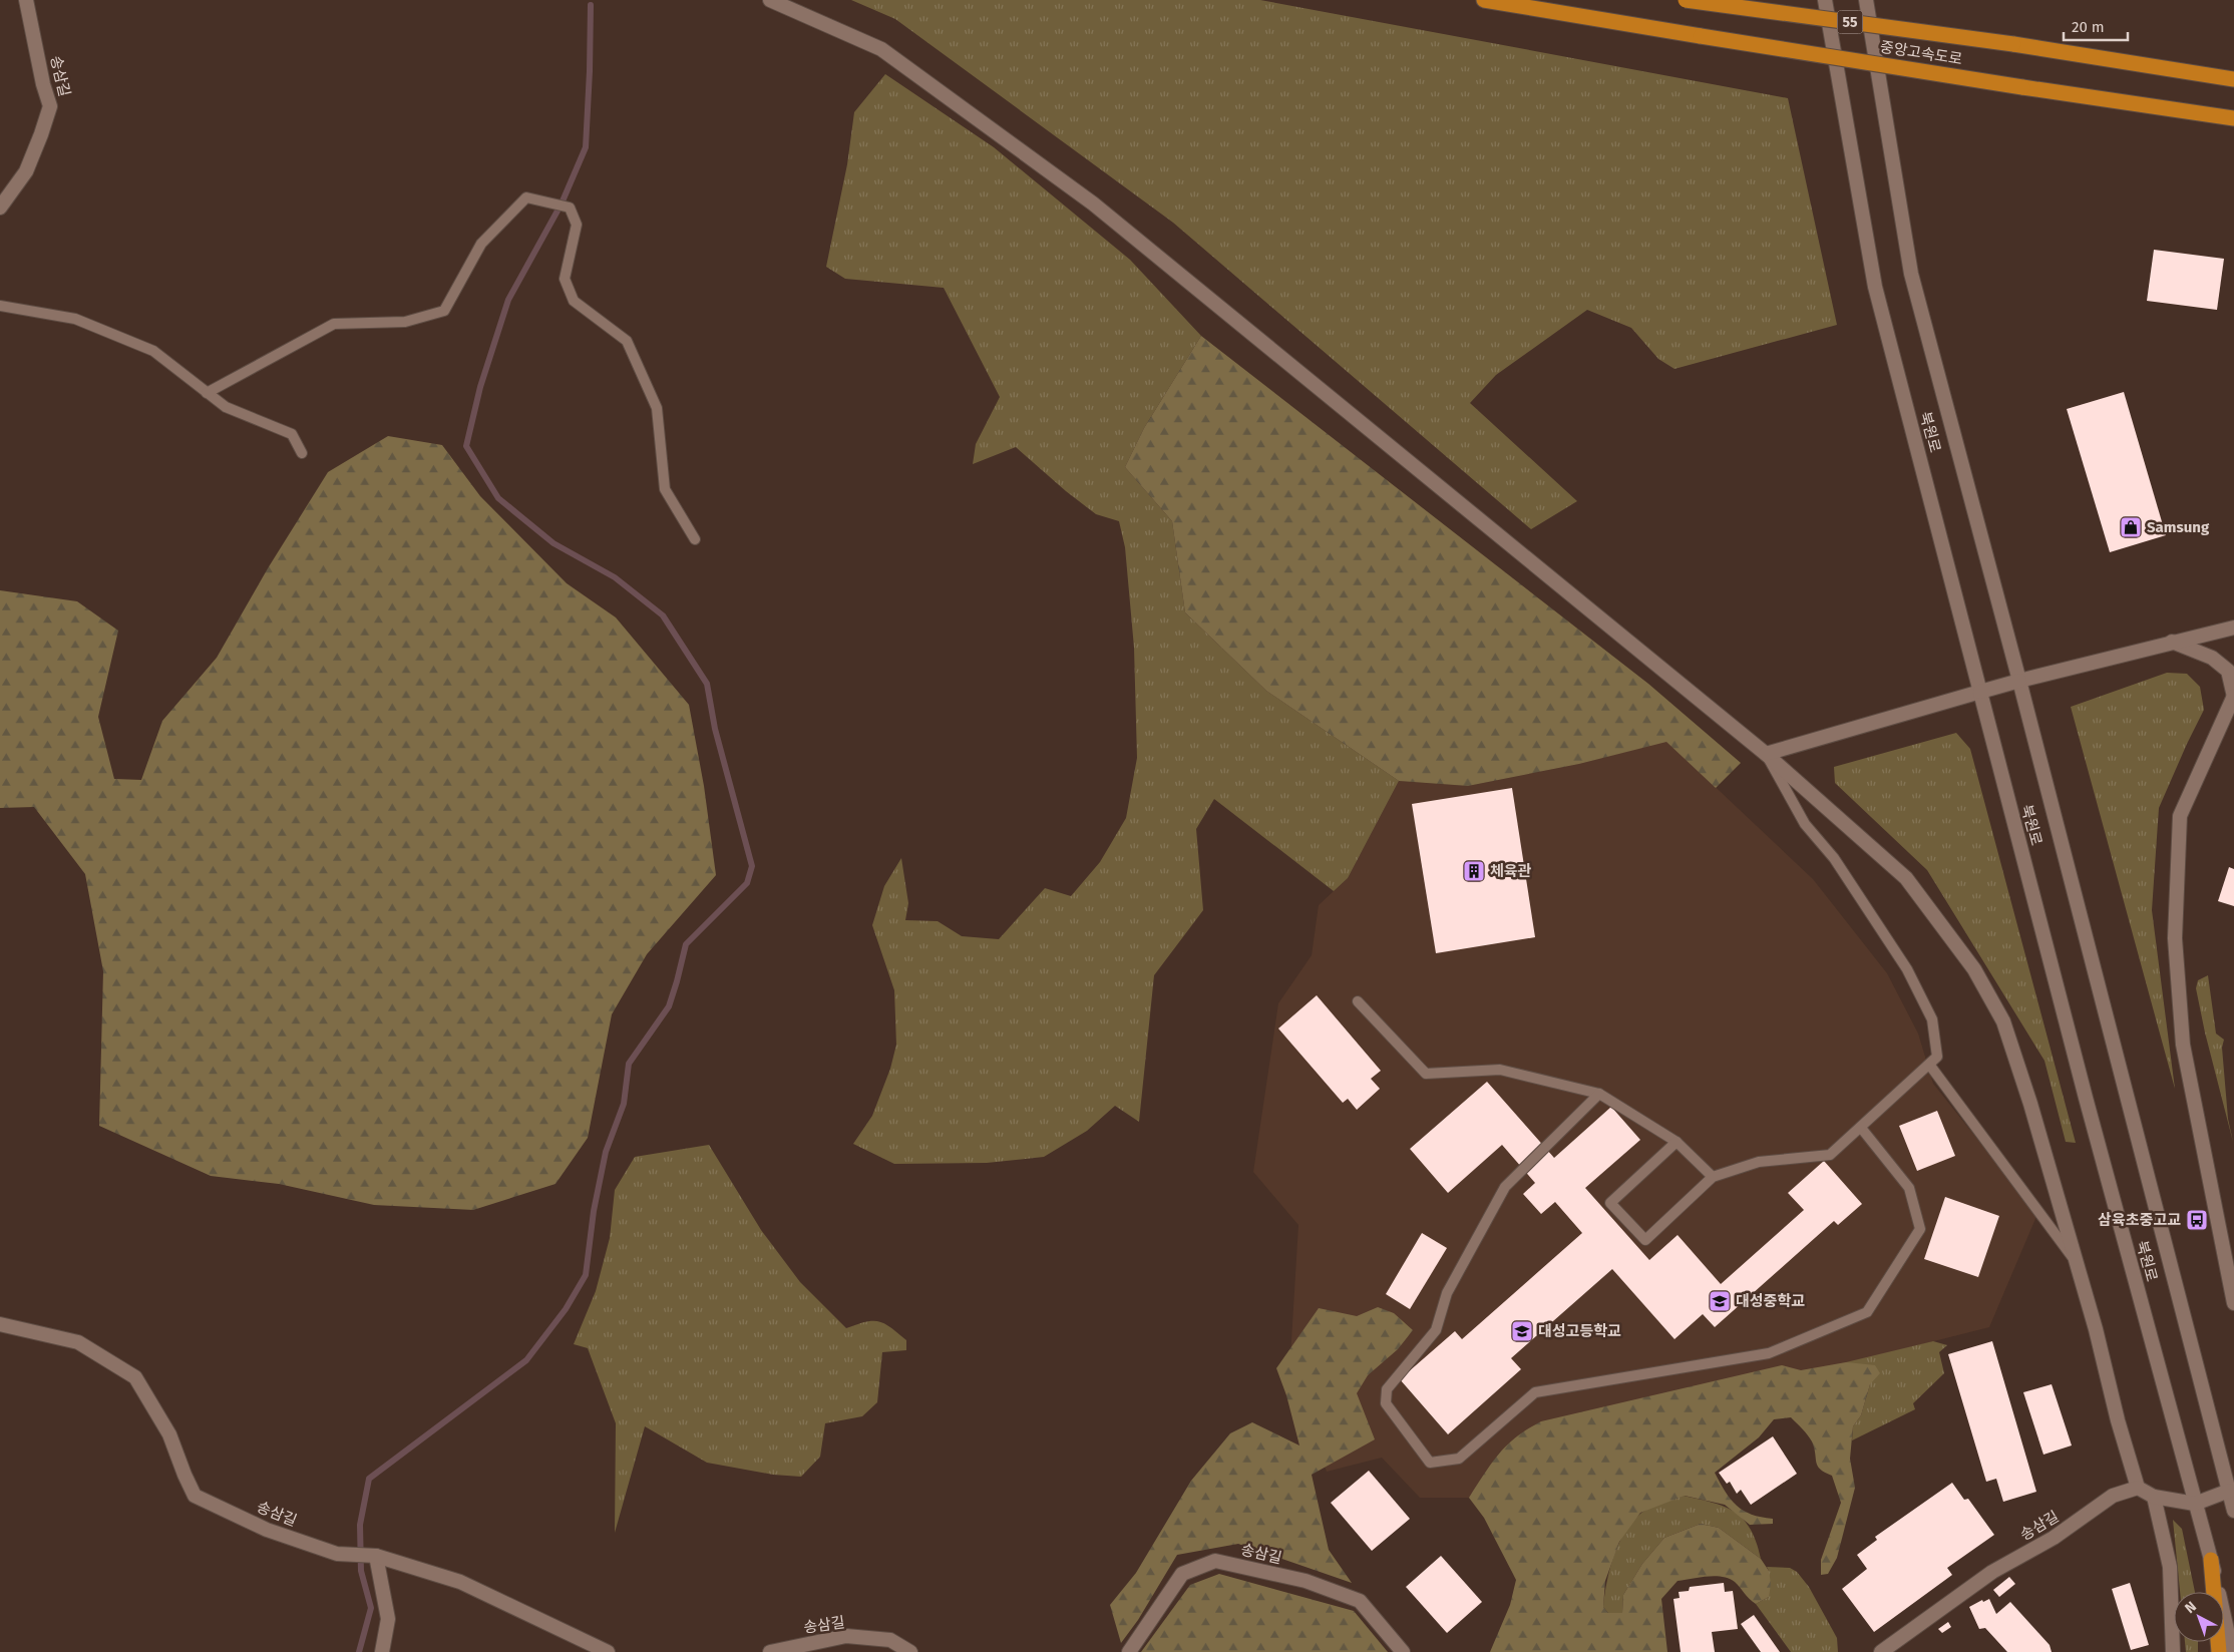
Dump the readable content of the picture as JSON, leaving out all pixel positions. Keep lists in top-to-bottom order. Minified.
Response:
{"streets":{"highway":["55","중앙고속도로"],"street":["송삼길","북원로"]},"places":{"shop":["Samsung"],"building":["체육관"],"bus stop":["삼육초중고교"],"school or university":["대성중학교","대성고등학교"]},"scale_bar":"20 m","north":"top left"}
